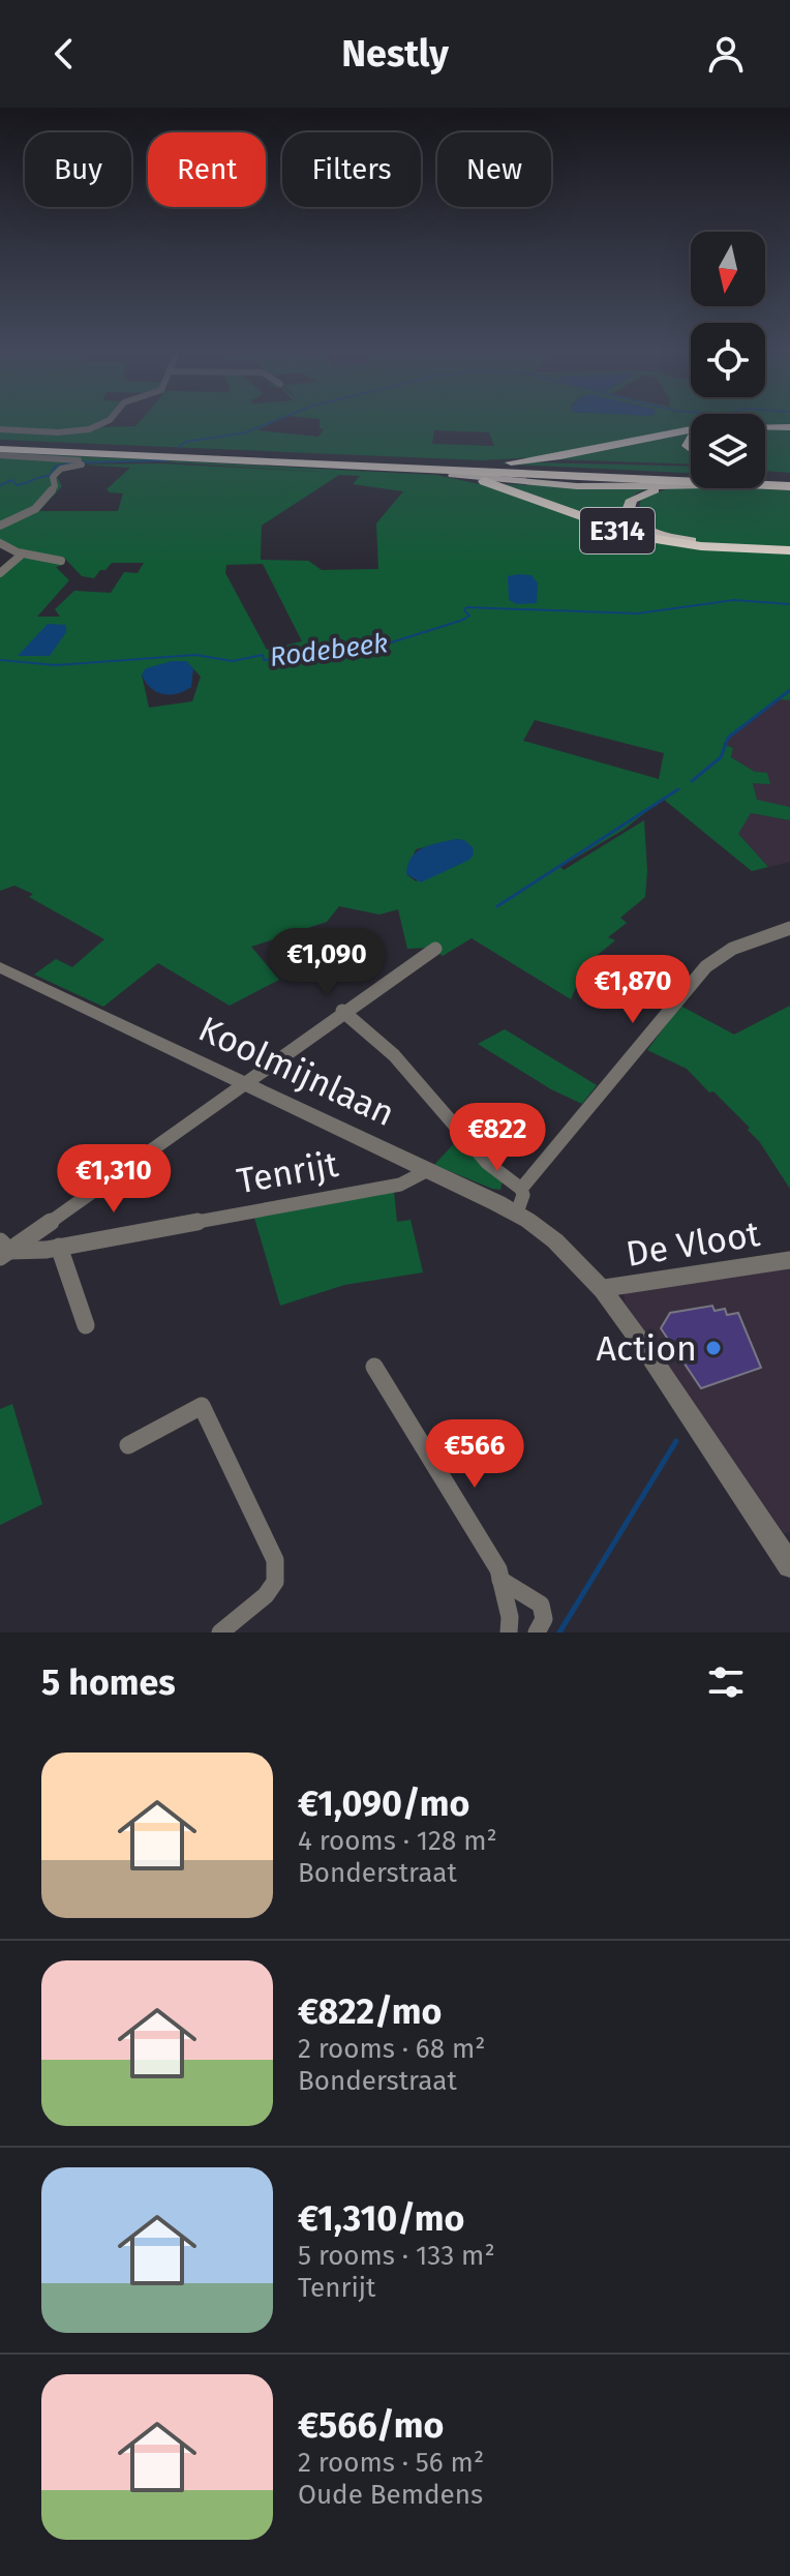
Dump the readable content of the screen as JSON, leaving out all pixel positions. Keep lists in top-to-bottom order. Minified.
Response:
{"streets":{"highway":["E314"],"street":["Koolmijnlaan","Tenrijt","De Vloot"]},"crossings":[["Koolmijnlaan","Tenrijt"],["Koolmijnlaan","De Vloot"]],"water":["Rodebeek"],"places":["Action"],"north":"bottom","page":{"header":"Nestly","chip":["Buy","Rent","Filters","New"],"price":["€1,090","€1,870","€822","€1,310","€566"],"heading":"5 homes","list":[{"name":"€1,090/mo","note":"4 rooms · 128 m² · Bonderstraat"},{"name":"€822/mo","note":"2 rooms · 68 m² · Bonderstraat"},{"name":"€1,310/mo","note":"5 rooms · 133 m² · Tenrijt"},{"name":"€566/mo","note":"2 rooms · 56 m² · Oude Bemdens"}]}}
